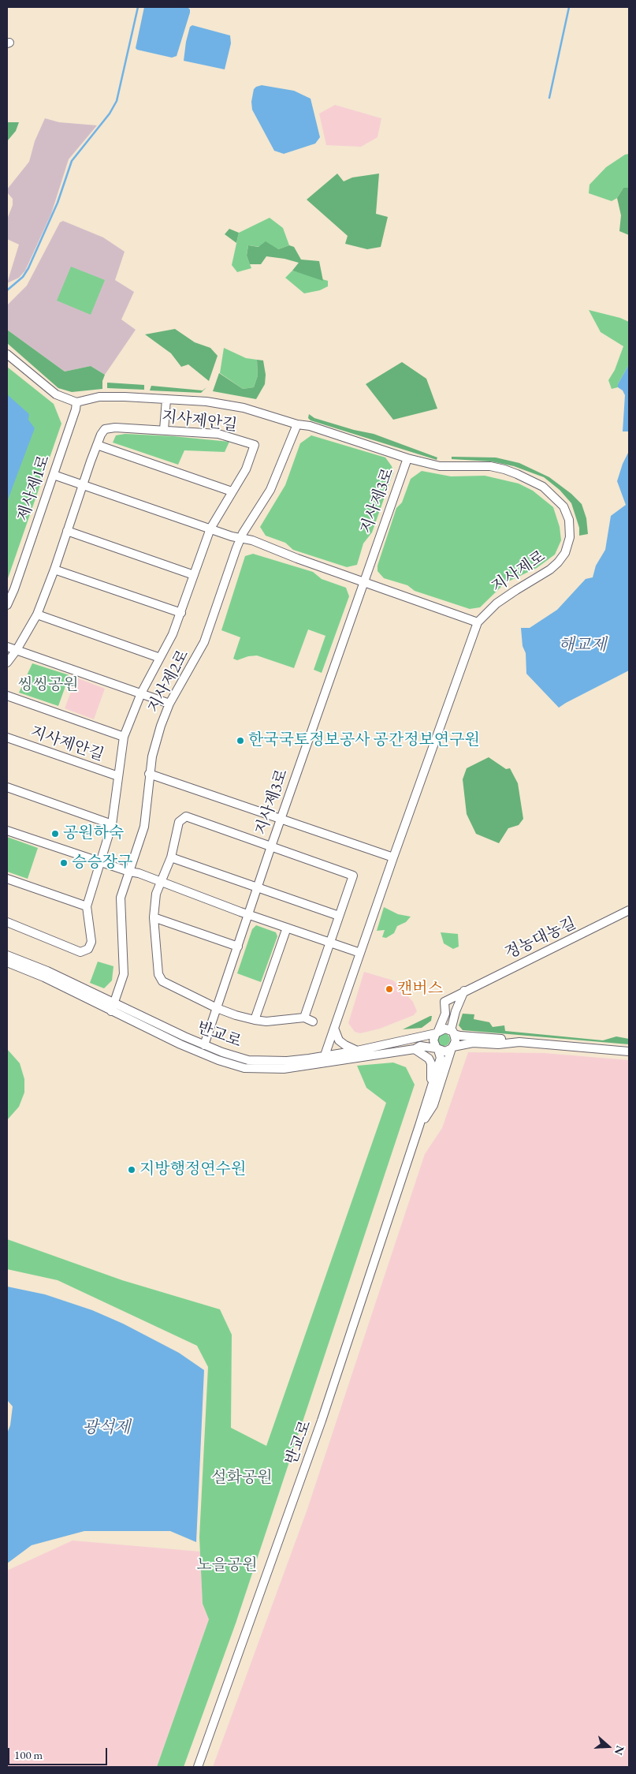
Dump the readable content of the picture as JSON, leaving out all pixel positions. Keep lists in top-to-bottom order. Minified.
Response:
{"streets":{"street":["지사제안길","제사제1로","지사제3로","지사제로","지사제2로","정농대농길","반교로"]},"crossings":[["제사제1로","지사제로"],["지사제3로","지사제로"],["지사제3로","반교로"],["지사제로","지사제2로"],["지사제로","반교로"],["지사제2로","반교로"]],"water":["해교제","광석제"],"parks":["씽씽공원","설화공원","노을공원"],"places":["한국국토정보공사 공간정보연구원","공원하숙","승승장구","캔버스","지방행정연수원"],"scale_bar":"100 m","north":"right"}
